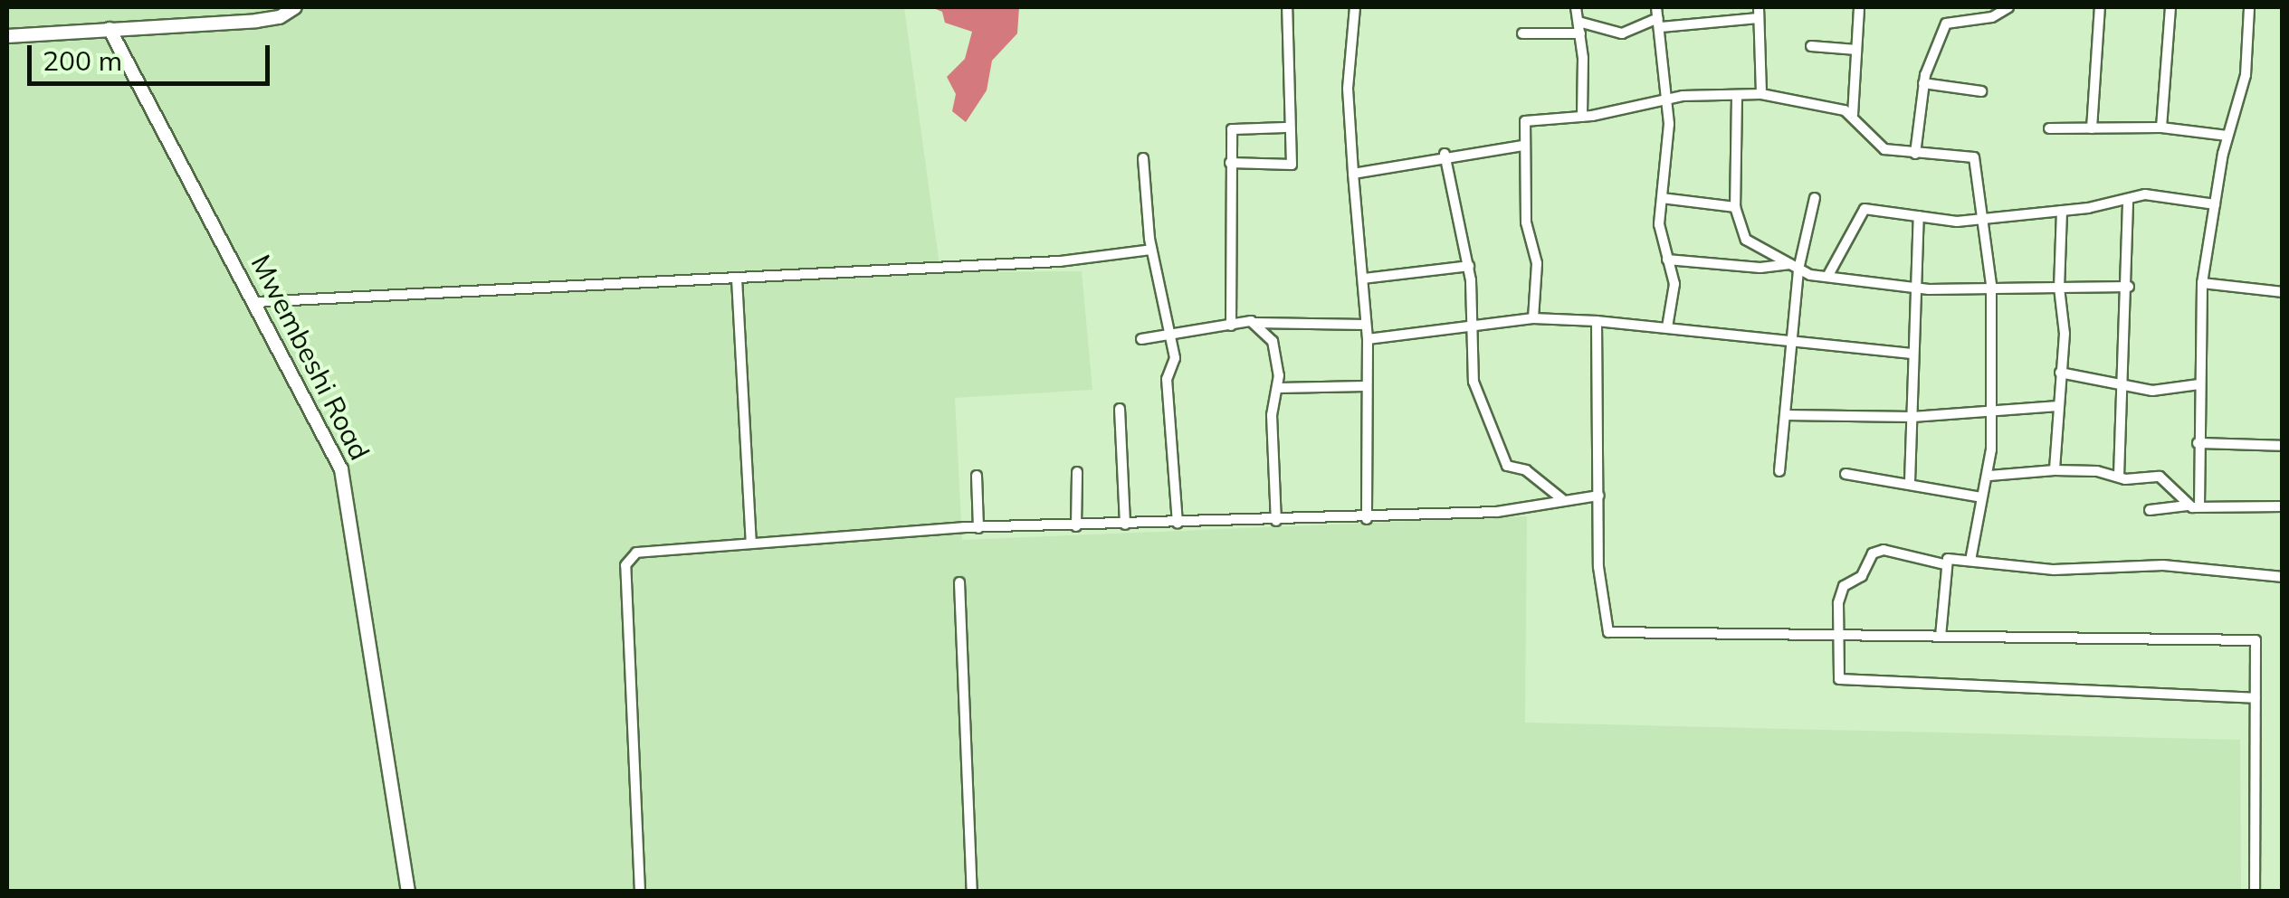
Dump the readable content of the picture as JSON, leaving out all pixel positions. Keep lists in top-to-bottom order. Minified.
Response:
{"streets":{"street":["Mwembeshi Road"]},"scale_bar":"200 m"}
